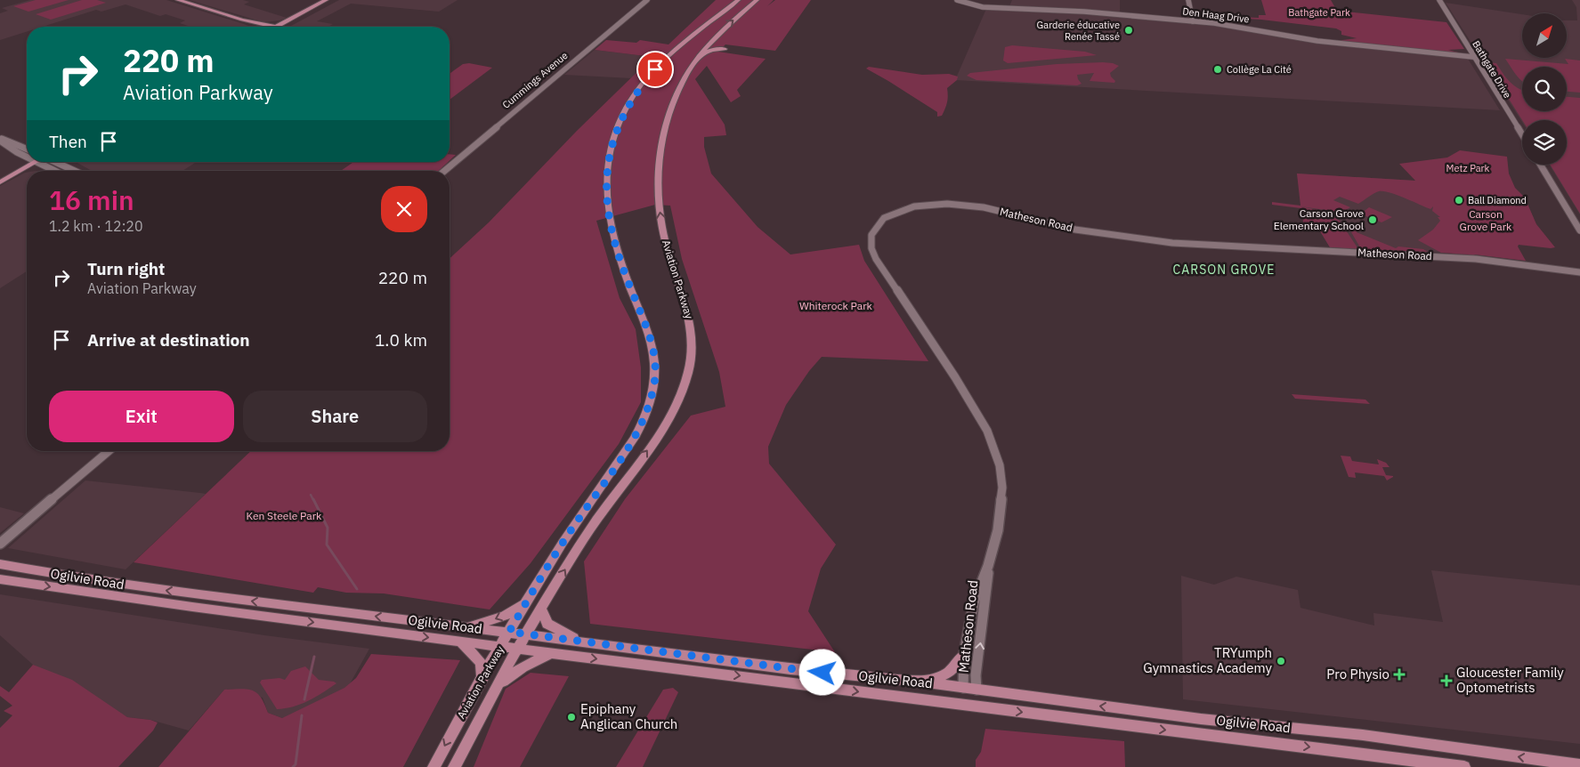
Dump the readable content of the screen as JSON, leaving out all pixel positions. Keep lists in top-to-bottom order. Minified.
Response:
{"streets":{"main road":["Aviation Parkway","Ogilvie Road"],"street":["Den Haag Drive","Bathgate Drive","Cummings Avenue","Matheson Road"]},"crossings":[["Den Haag Drive","Bathgate Drive"],["Matheson Road","Ogilvie Road"],["Aviation Parkway","Ogilvie Road"]],"districts":["CARSON GROVE"],"parks":["Bathgate Park","Metz Park","Carson Grove Park","Whiterock Park","Ken Steele Park"],"places":{"other":["Garderie éducative Renée Tassé","Collège La Cité","Ball Diamond","Carson Grove Elementary School","TRYumph Gymnastics Academy","Epiphany Anglican Church"],"health":["Pro Physio","Gloucester Family Optometrists"]},"north":"top right","page":{"turn":["220 m","Aviation Parkway"],"then":"Then","heading":["16 min","1.2 km · 12:20"],"list":[{"name":"Turn right","note":"Aviation Parkway","value":"220 m"},{"name":"Arrive at destination","value":"1.0 km"}],"buttons":["Exit","Share"]}}
